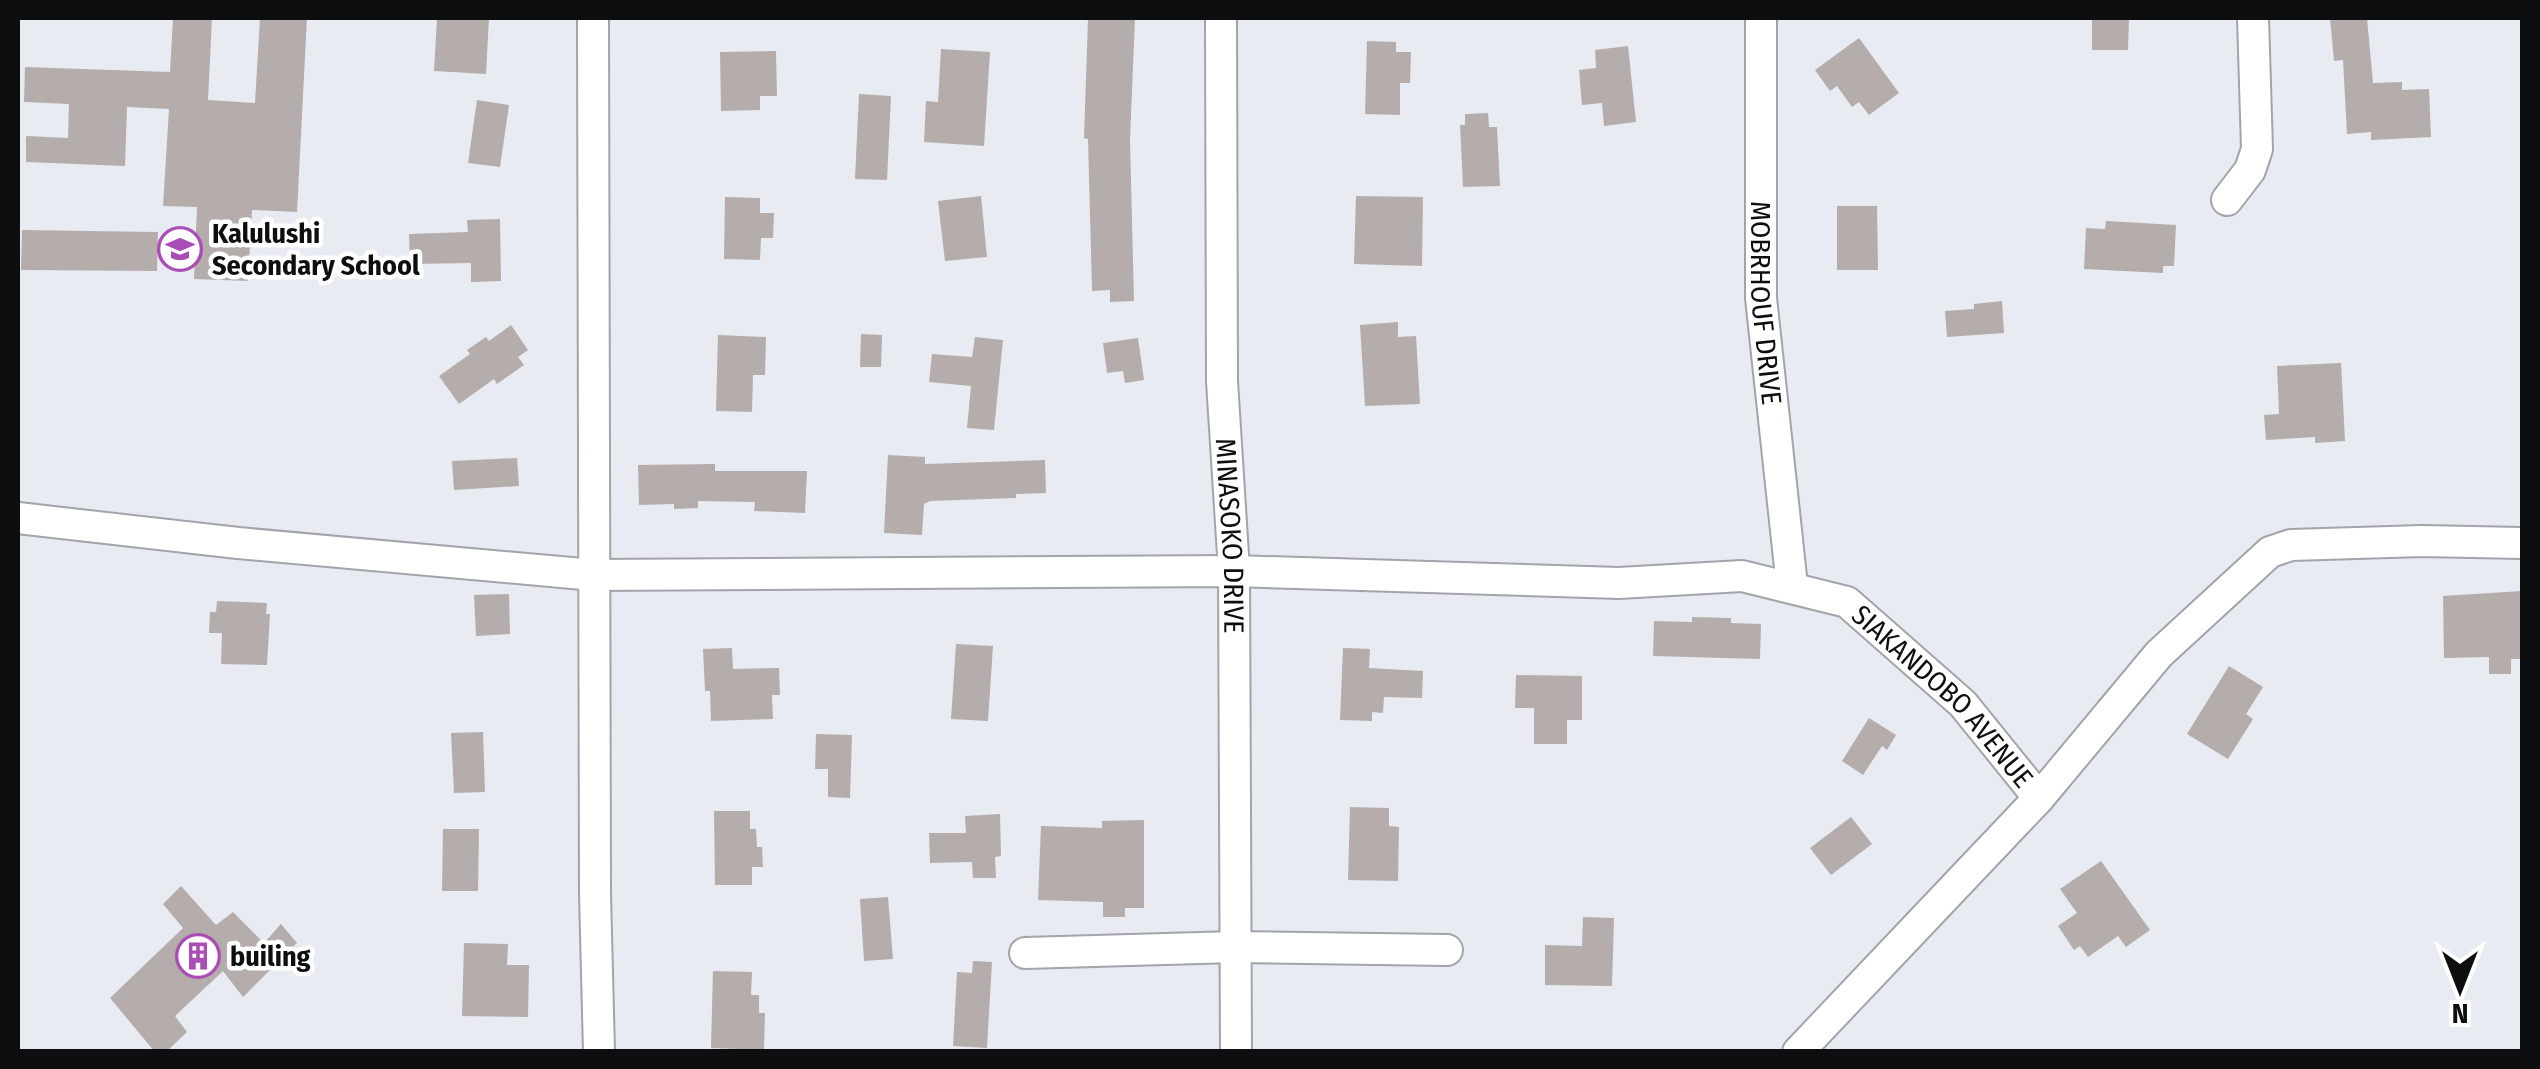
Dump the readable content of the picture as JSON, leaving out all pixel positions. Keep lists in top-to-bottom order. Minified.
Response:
{"streets":{"street":["MOBRHOUF DRIVE","MINASOKO DRIVE","SIAKANDOBO AVENUE"]},"crossings":[["MOBRHOUF DRIVE","SIAKANDOBO AVENUE"],["MINASOKO DRIVE","SIAKANDOBO AVENUE"]],"places":{"school or university":["Kalulushi Secondary School"],"building":["builing"]},"north":"bottom"}
